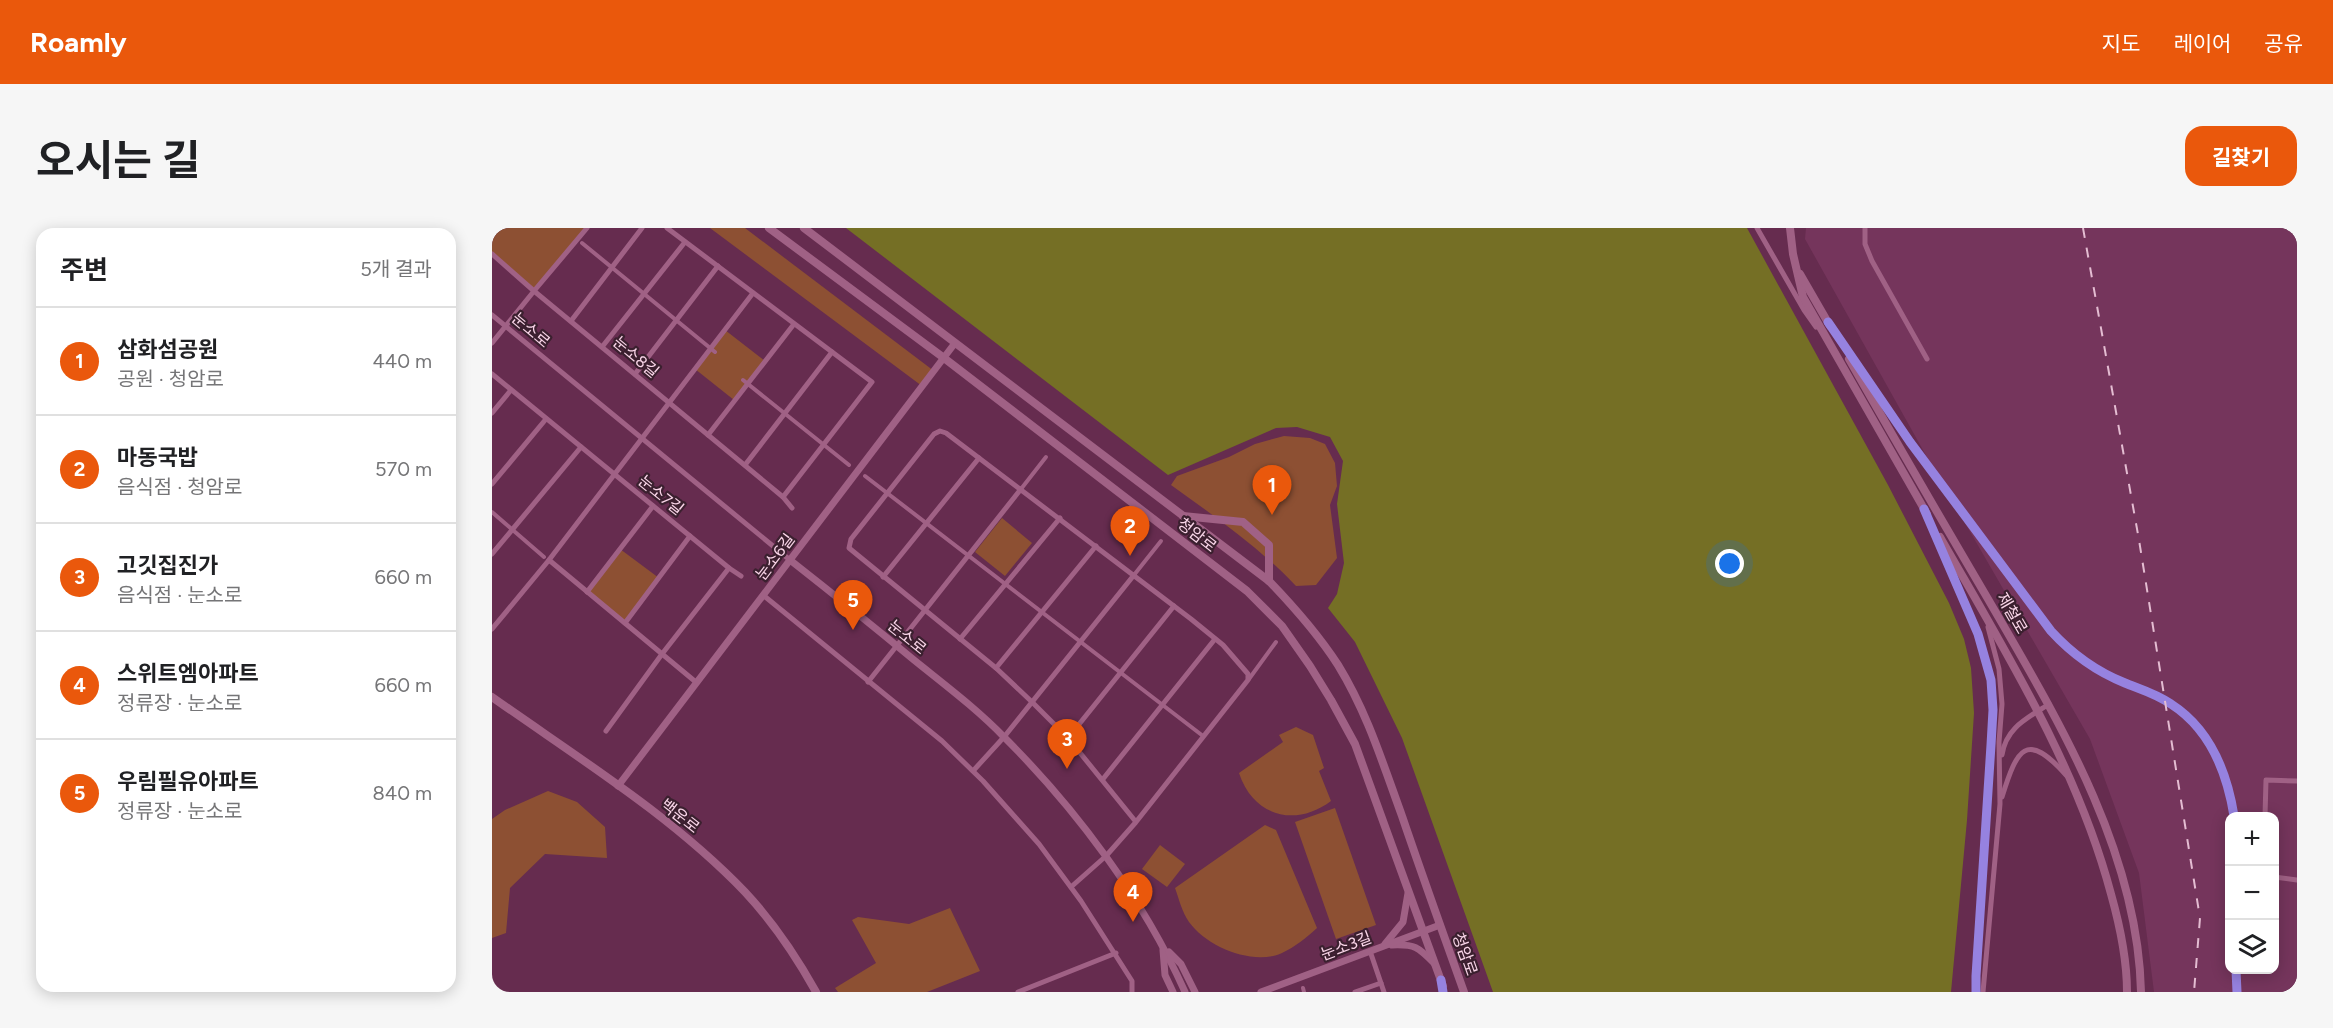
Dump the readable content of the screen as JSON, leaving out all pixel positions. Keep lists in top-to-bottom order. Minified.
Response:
{"streets":{"main road":["청암로","제철로","백운로"],"street":["눈소로","눈소8길","눈소7길","눈소6길","눈소3길"]},"crossings":[["눈소로","눈소6길"],["청암로","눈소6길"],["청암로","눈소3길"],["눈소6길","백운로"]],"page":{"header":"Roamly","nav":["지도","레이어","공유"],"title":"오시는 길","buttons":"길찾기","heading":["주변","5개 결과"],"list":[{"mark":"1","name":"삼화섬공원","note":"공원 · 청암로","value":"440 m"},{"mark":"2","name":"마동국밥","note":"음식점 · 청암로","value":"570 m"},{"mark":"3","name":"고깃집진가","note":"음식점 · 눈소로","value":"660 m"},{"mark":"4","name":"스위트엠아파트","note":"정류장 · 눈소로","value":"660 m"},{"mark":"5","name":"우림필유아파트","note":"정류장 · 눈소로","value":"840 m"}],"pins":["1","2","5","3","4"],"map_buttons":["+","−"]}}
